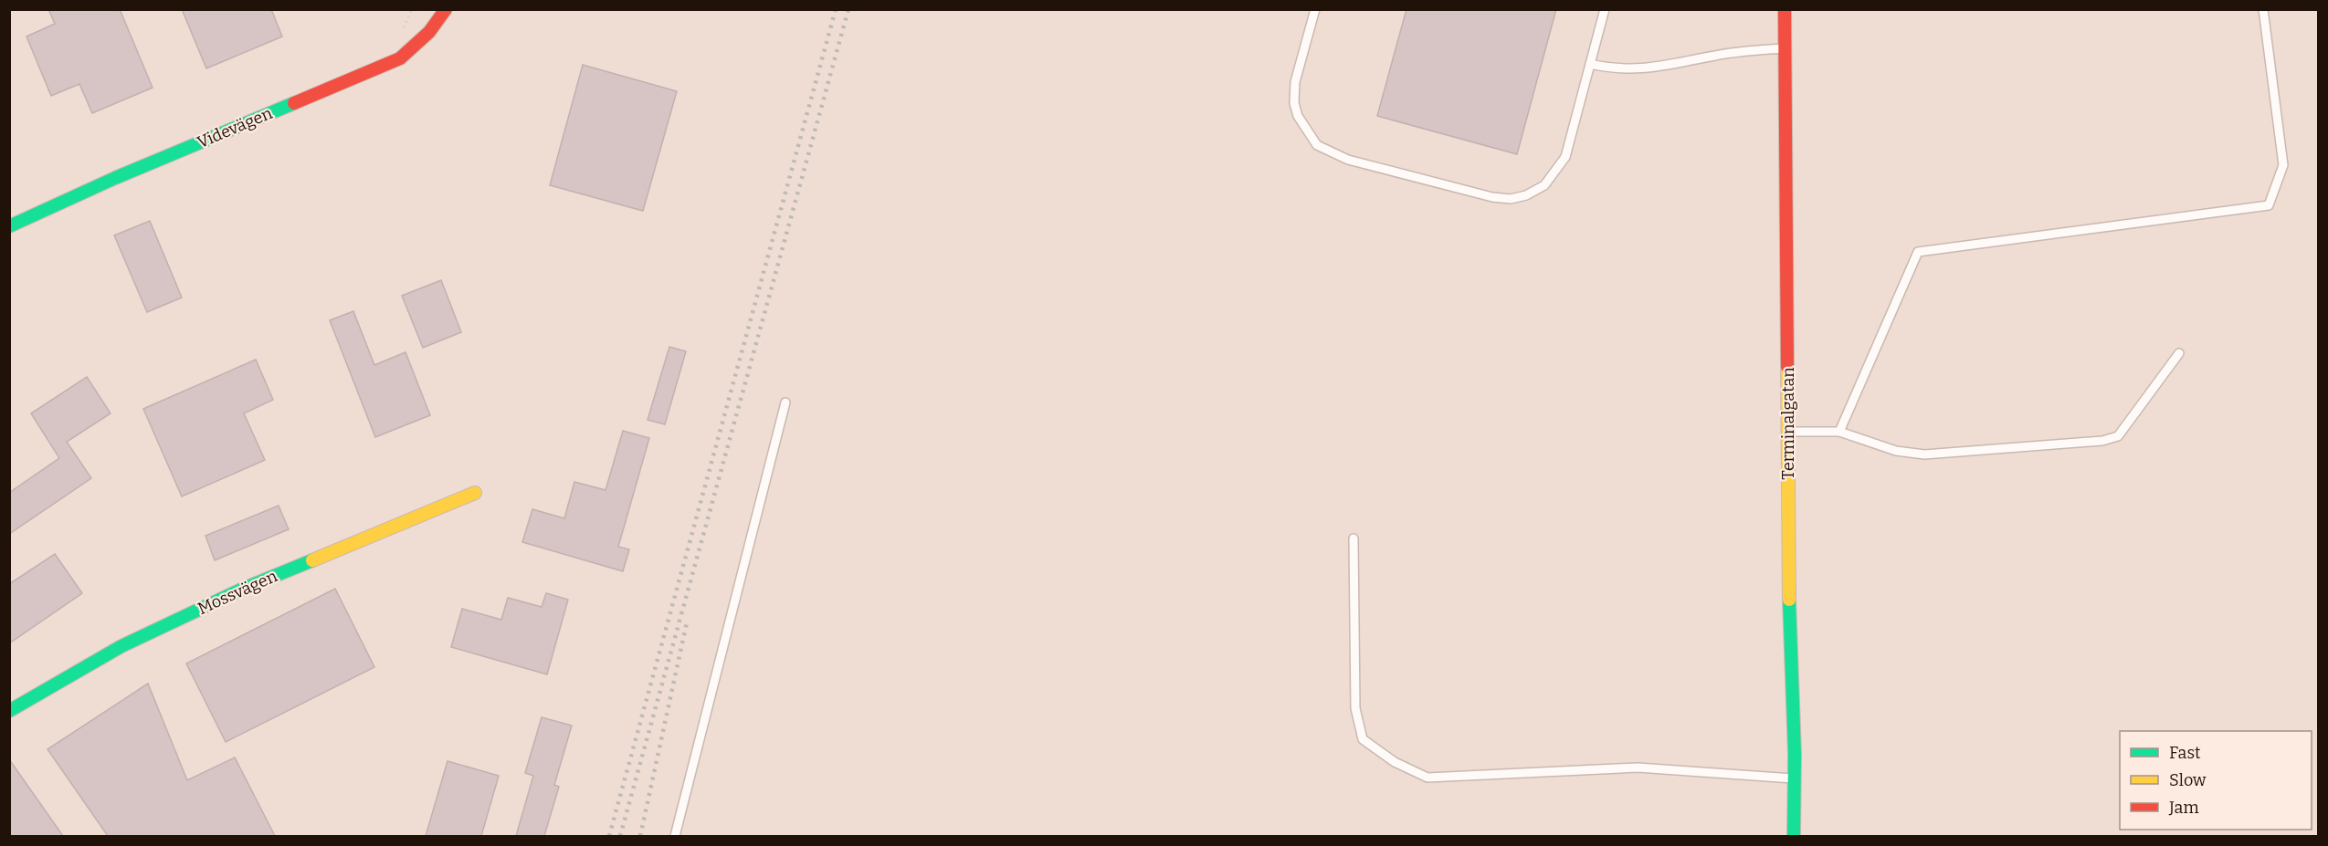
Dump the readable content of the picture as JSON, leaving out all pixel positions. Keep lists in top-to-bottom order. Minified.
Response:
{"streets":{"street":["Videvägen","Terminalgatan","Mossvägen"]},"legend":["Fast","Slow","Jam"]}
